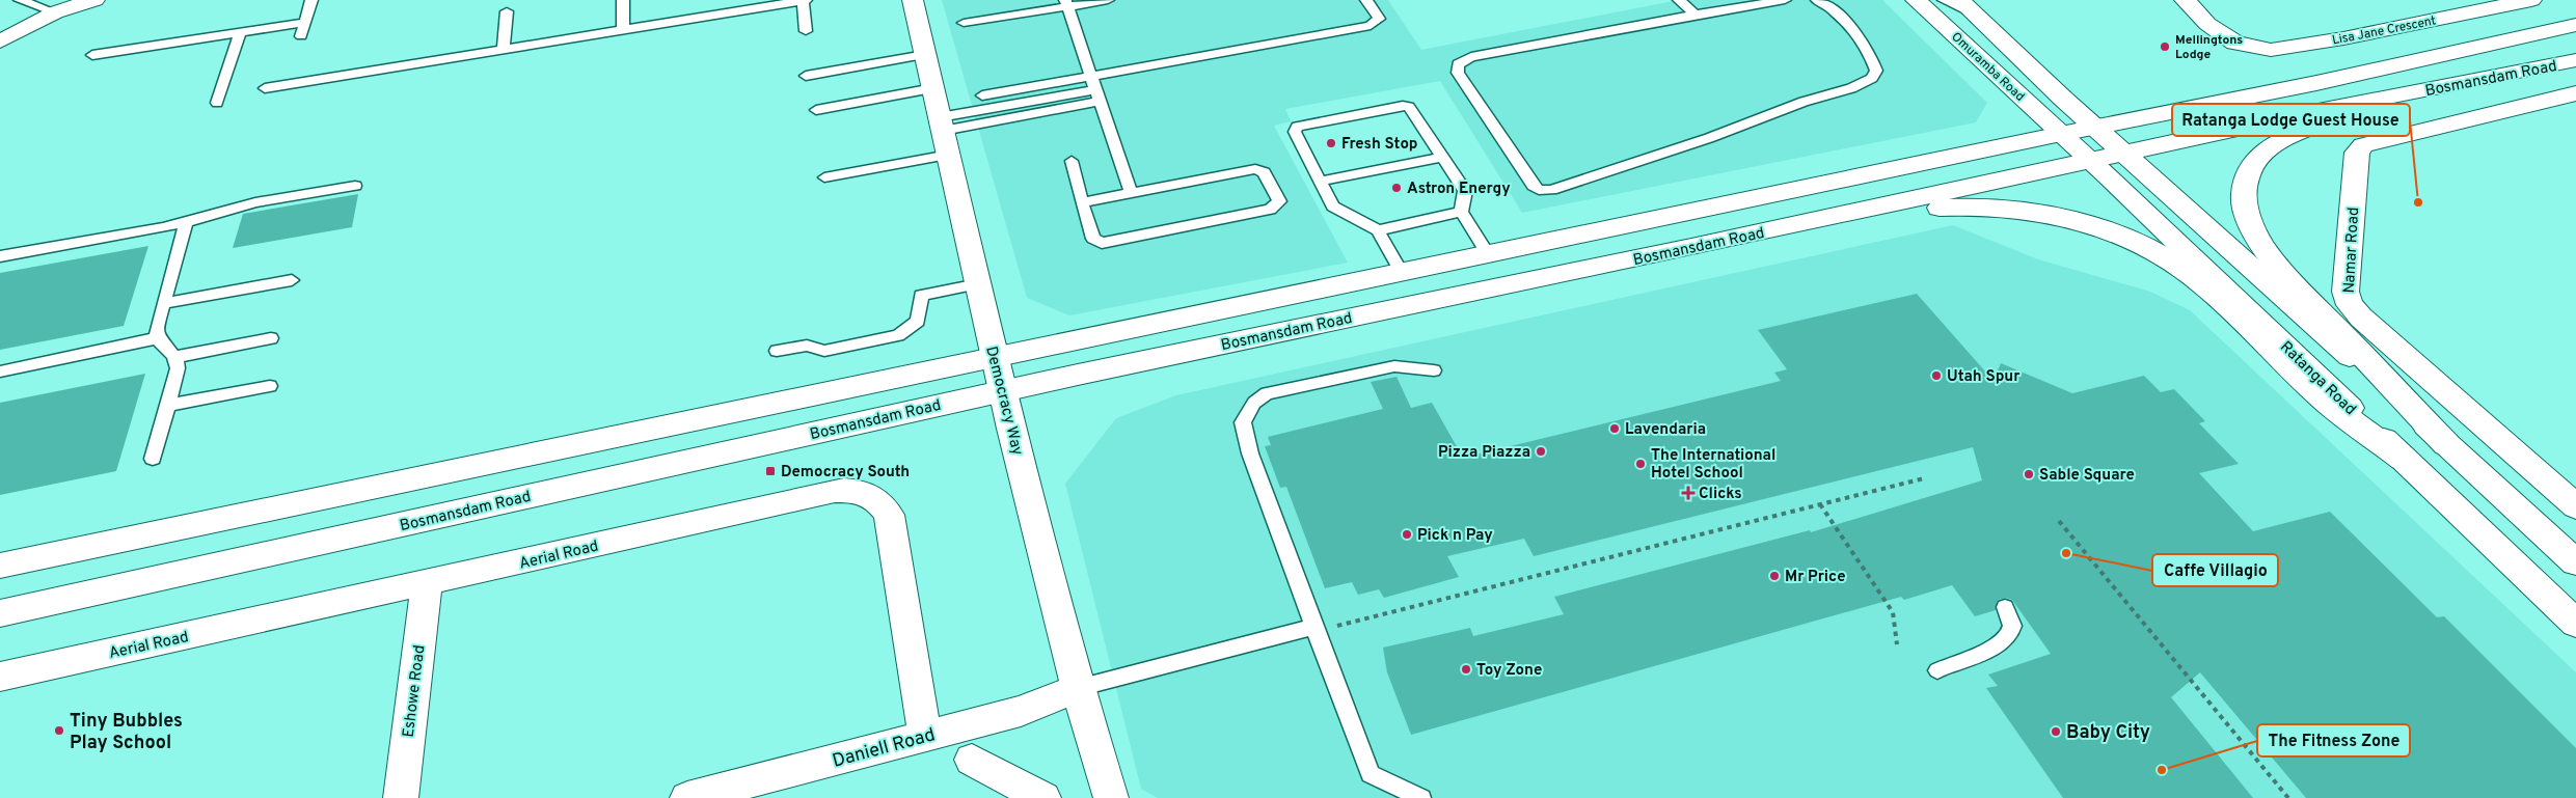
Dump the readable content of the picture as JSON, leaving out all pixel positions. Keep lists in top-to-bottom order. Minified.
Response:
{"streets":{"main road":["Lisa Jane Crescent","Omuramba Road","Bosmansdam Road","Namar Road","Ratanga Road","Democracy Way","Aerial Road","Eshowe Road","Daniell Road"]},"crossings":[["Omuramba Road","Bosmansdam Road"],["Omuramba Road","Ratanga Road"],["Bosmansdam Road","Ratanga Road"],["Bosmansdam Road","Democracy Way"],["Democracy Way","Daniell Road"],["Aerial Road","Eshowe Road"],["Aerial Road","Daniell Road"]],"places":{"other":["Mellingtons Lodge","Fresh Stop","Astron Energy","Ratanga Lodge Guest House","Utah Spur","Lavendaria","Pizza Piazza","The International Hotel School","Sable Square","Pick n Pay","Caffe Villagio","Mr Price","Toy Zone","Tiny Bubbles Play School","Baby City","The Fitness Zone"],"transit":["Democracy South"],"health":["Clicks"]}}
